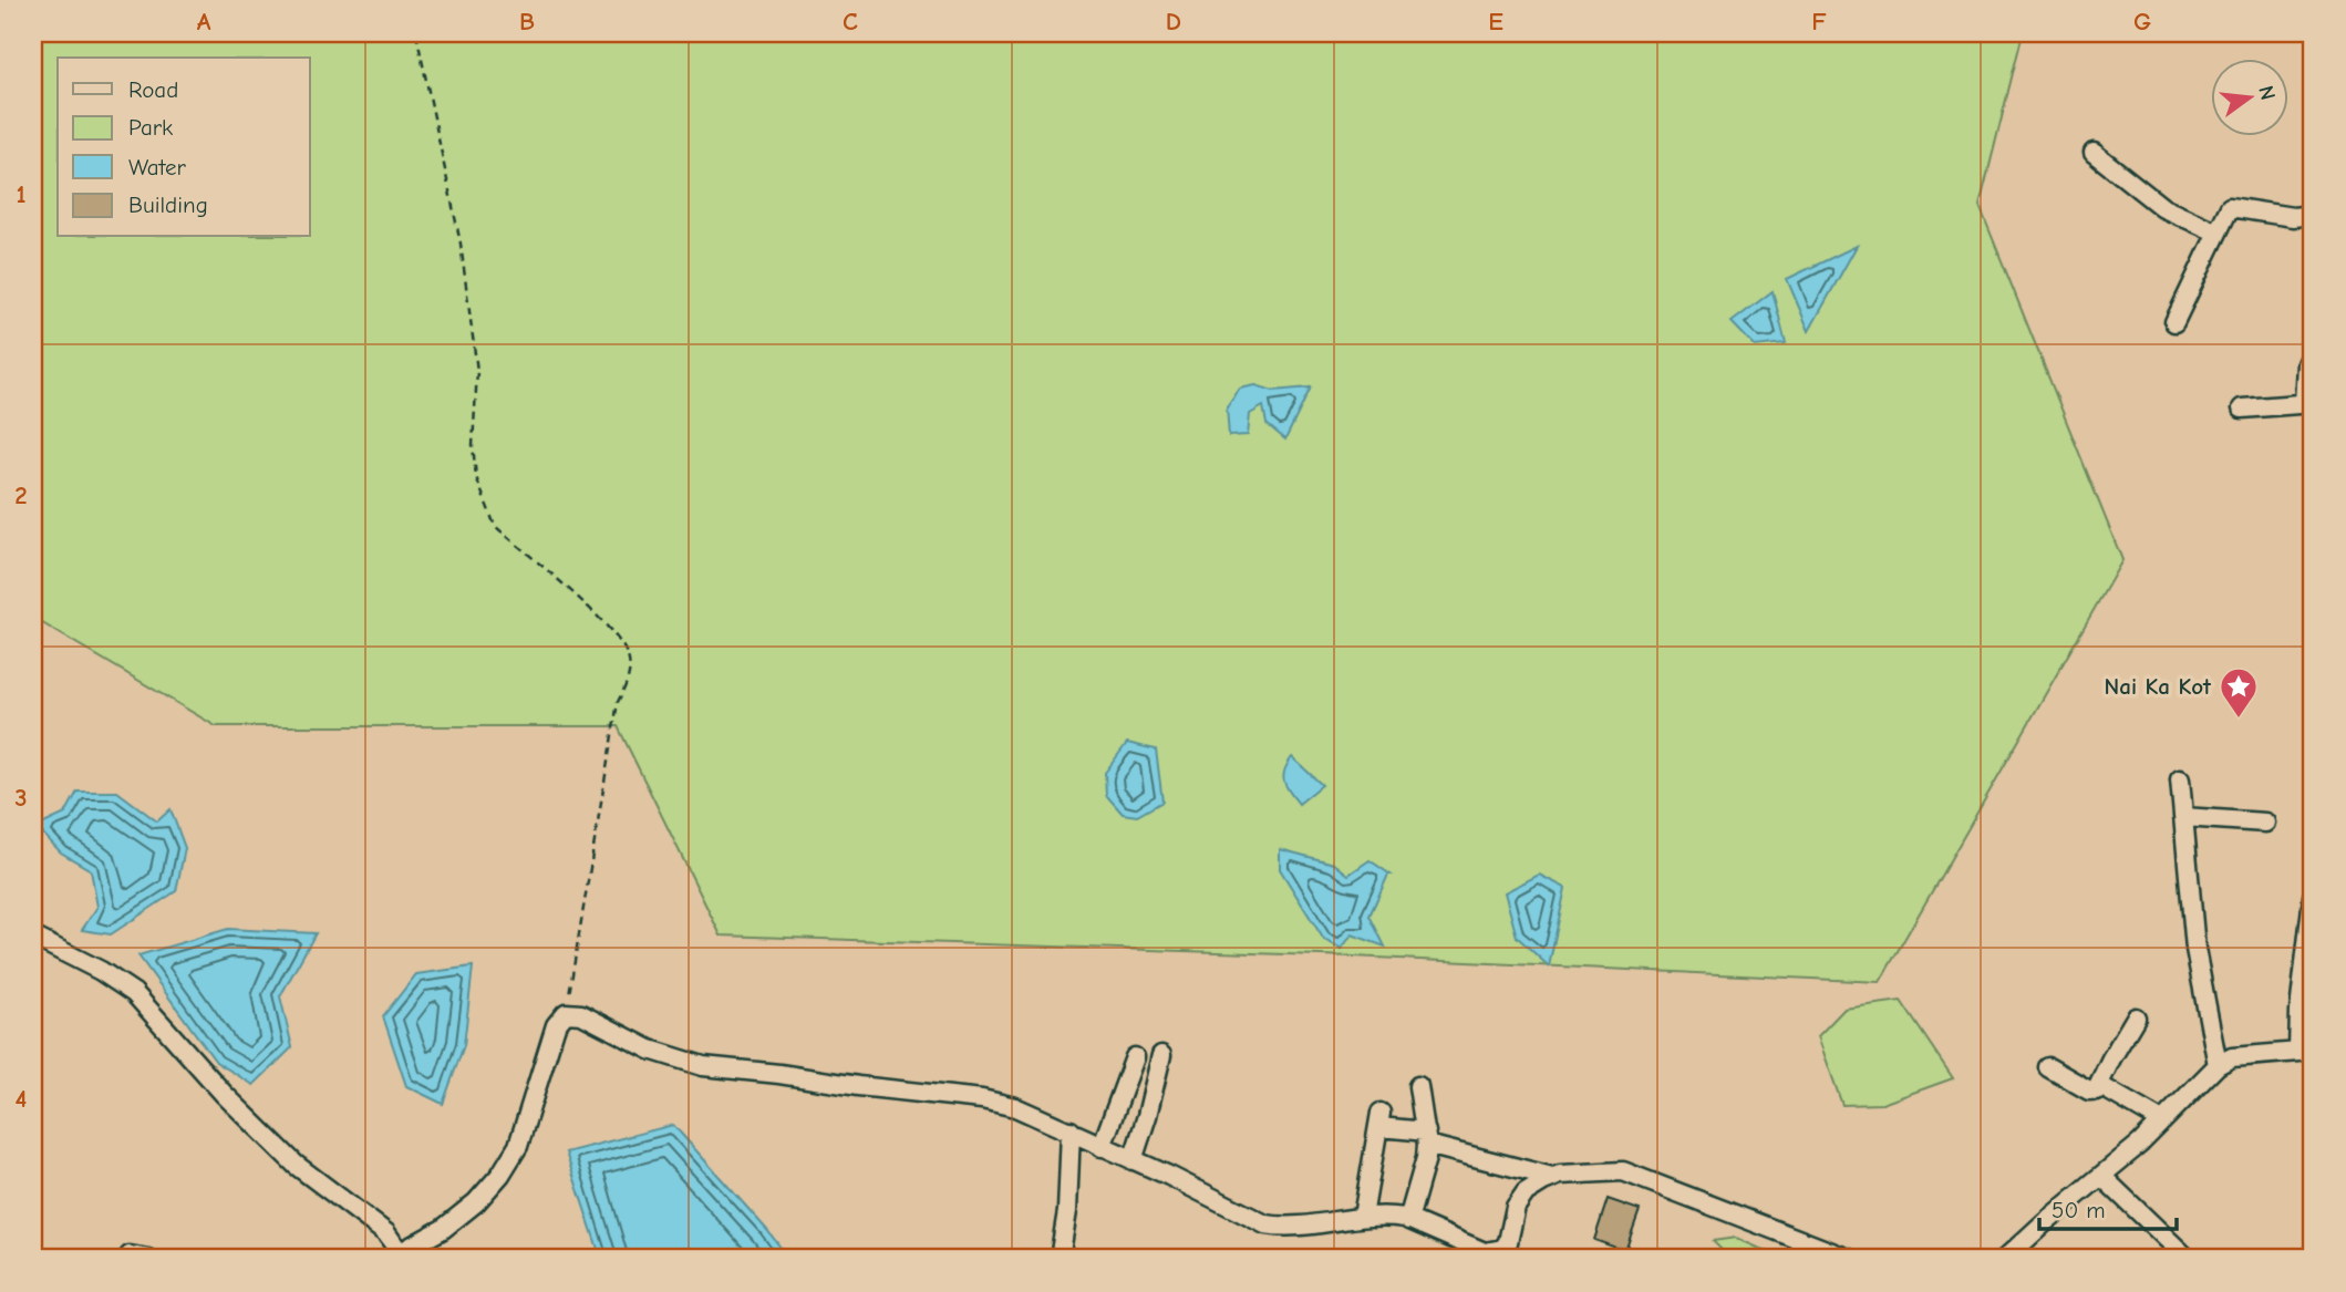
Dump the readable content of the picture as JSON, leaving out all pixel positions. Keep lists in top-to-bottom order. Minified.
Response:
{"places":{"place":["Nai Ka Kot"]},"legend":["Road","Park","Water","Building"],"scale_bar":"50 m","north":"right","grid":{"columns":["A","B","C","D","E","F","G"],"rows":["1","2","3","4"]}}
